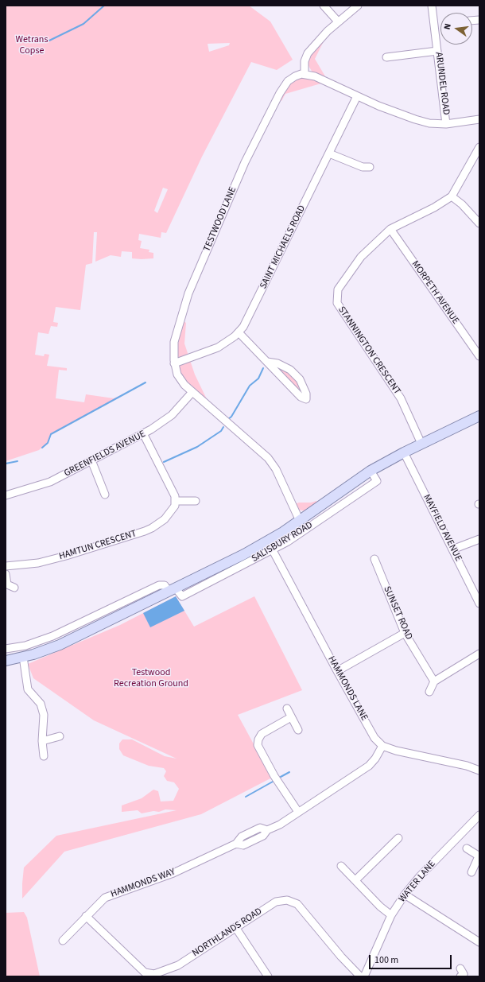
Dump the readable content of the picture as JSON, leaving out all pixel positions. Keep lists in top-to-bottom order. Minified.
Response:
{"streets":{"main road":["SALISBURY ROAD"],"street":["ARUNDEL ROAD","TESTWOOD LANE","SAINT MICHAELS ROAD","MORPETH AVENUE","STANNINGTON CRESCENT","GREENFIELDS AVENUE","MAYFIELD AVENUE","HAMTUN CRESCENT","SUNSET ROAD","HAMMONDS LANE","WATER LANE","HAMMONDS WAY","NORTHLANDS ROAD"]},"crossings":[["TESTWOOD LANE","SAINT MICHAELS ROAD"],["TESTWOOD LANE","GREENFIELDS AVENUE"],["TESTWOOD LANE","SALISBURY ROAD"],["MORPETH AVENUE","STANNINGTON CRESCENT"],["STANNINGTON CRESCENT","SALISBURY ROAD"],["MAYFIELD AVENUE","SALISBURY ROAD"],["SALISBURY ROAD","HAMMONDS LANE"],["HAMMONDS LANE","HAMMONDS WAY"],["HAMMONDS WAY","NORTHLANDS ROAD"]],"parks":["Wetrans Copse","Testwood Recreation Ground"],"scale_bar":"100 m","north":"left"}
